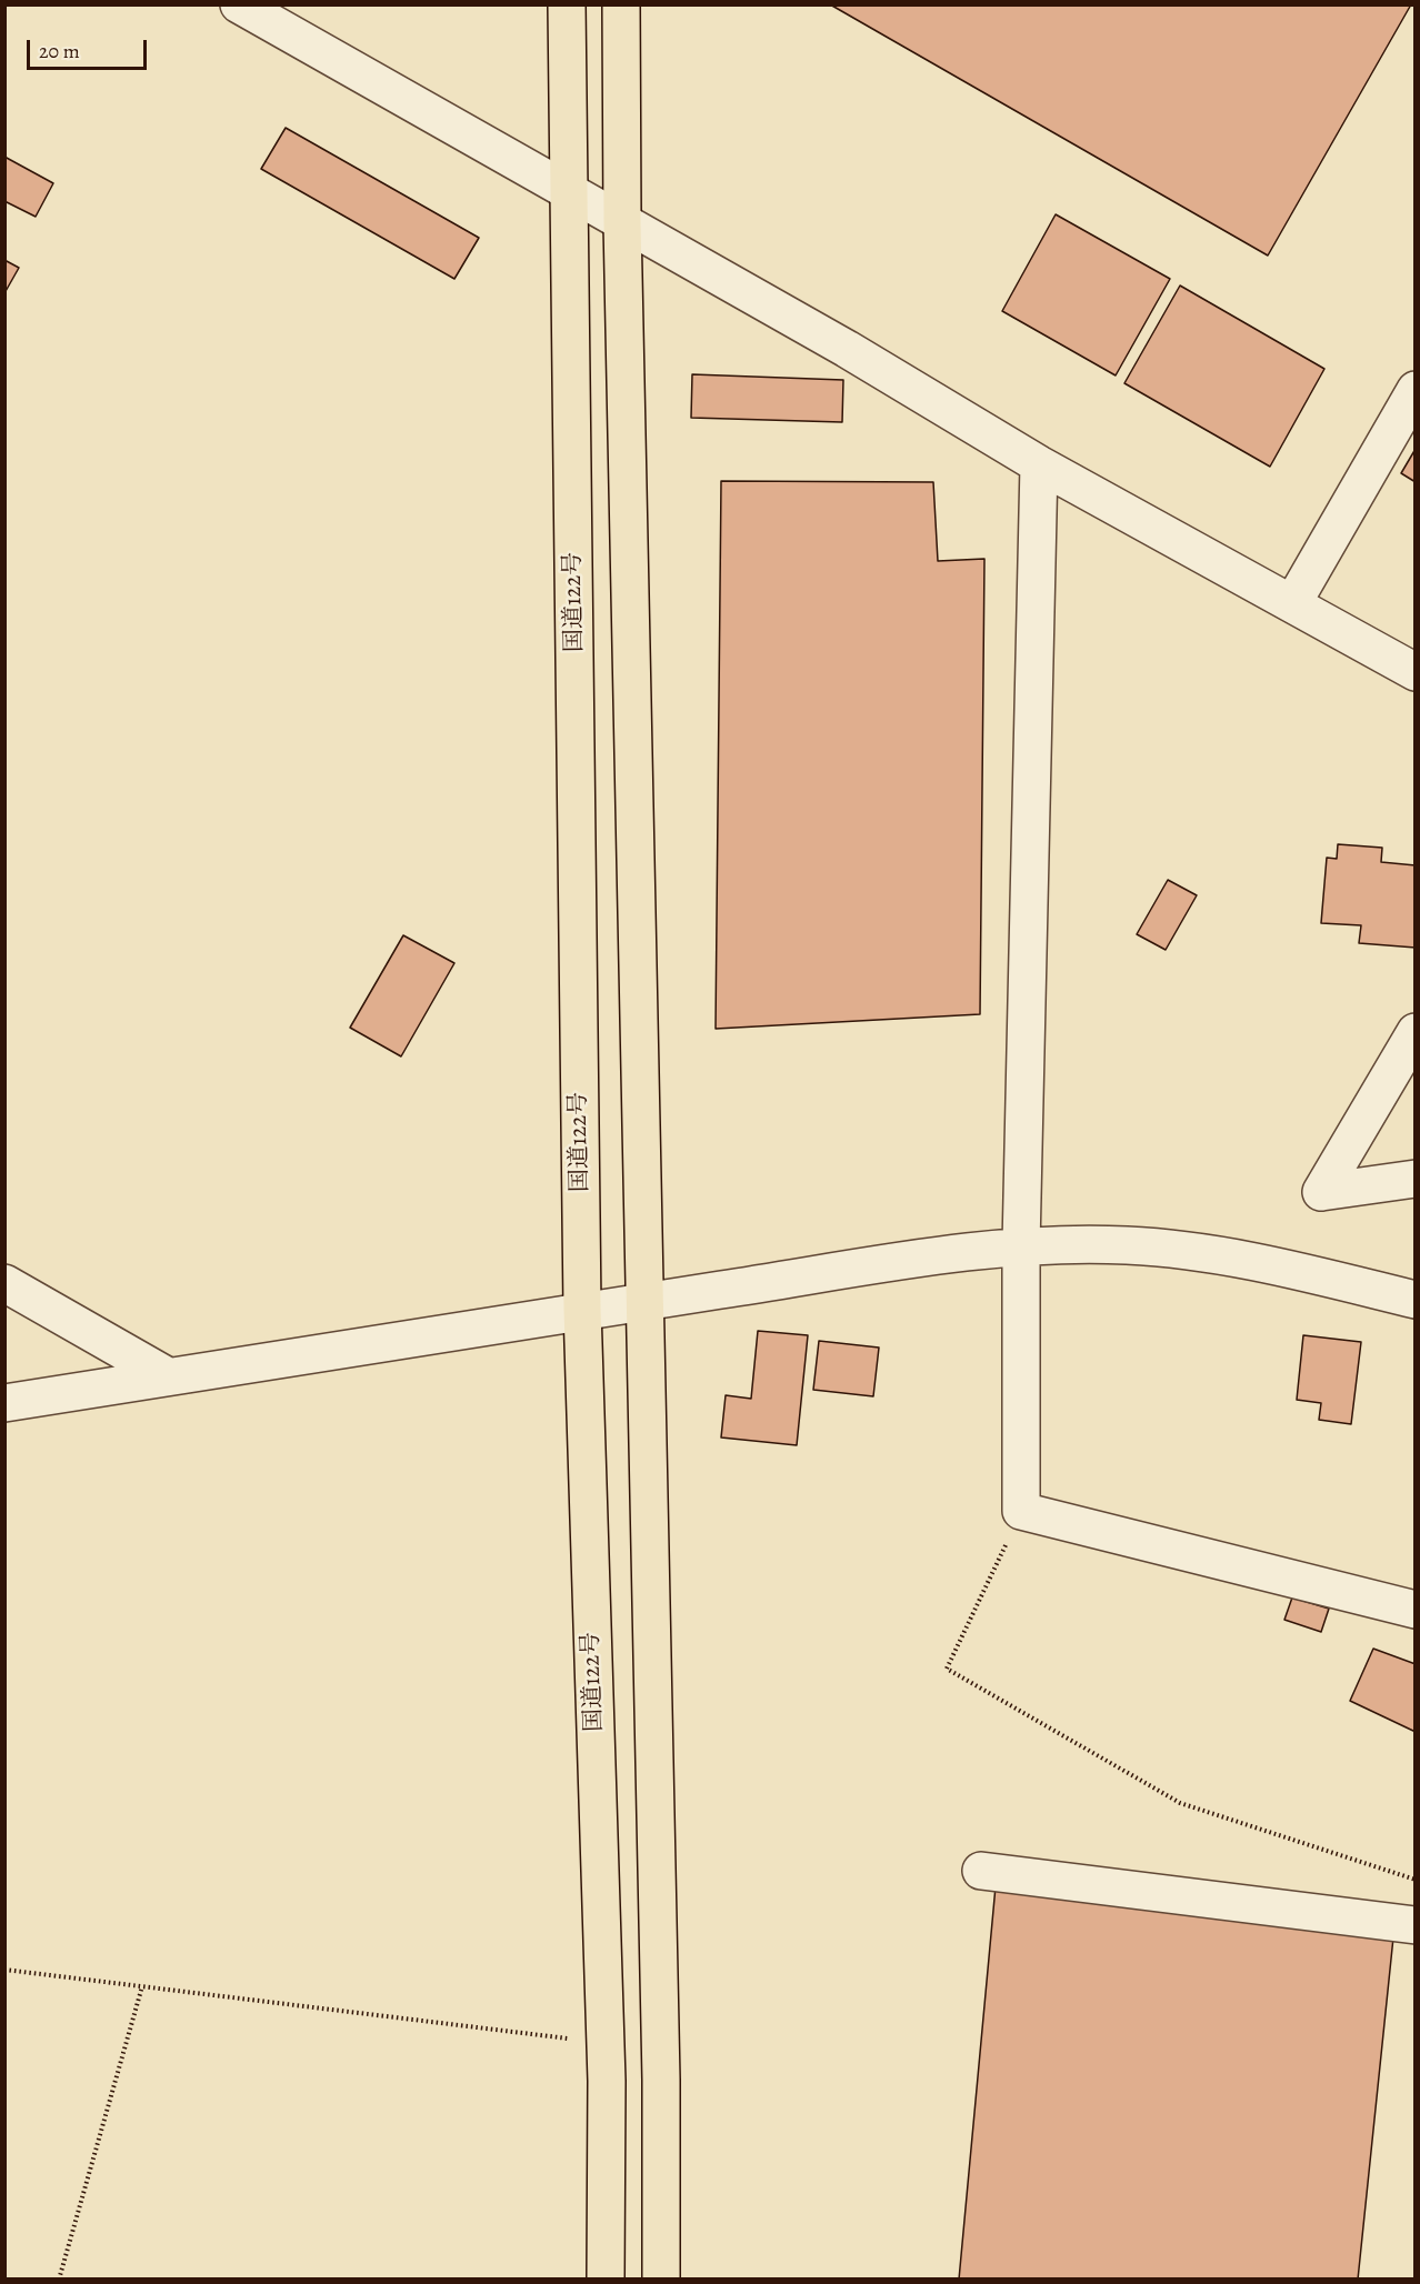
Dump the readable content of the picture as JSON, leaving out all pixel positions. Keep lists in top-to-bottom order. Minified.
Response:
{"streets":{"highway":["国道122号"]},"scale_bar":"20 m"}
